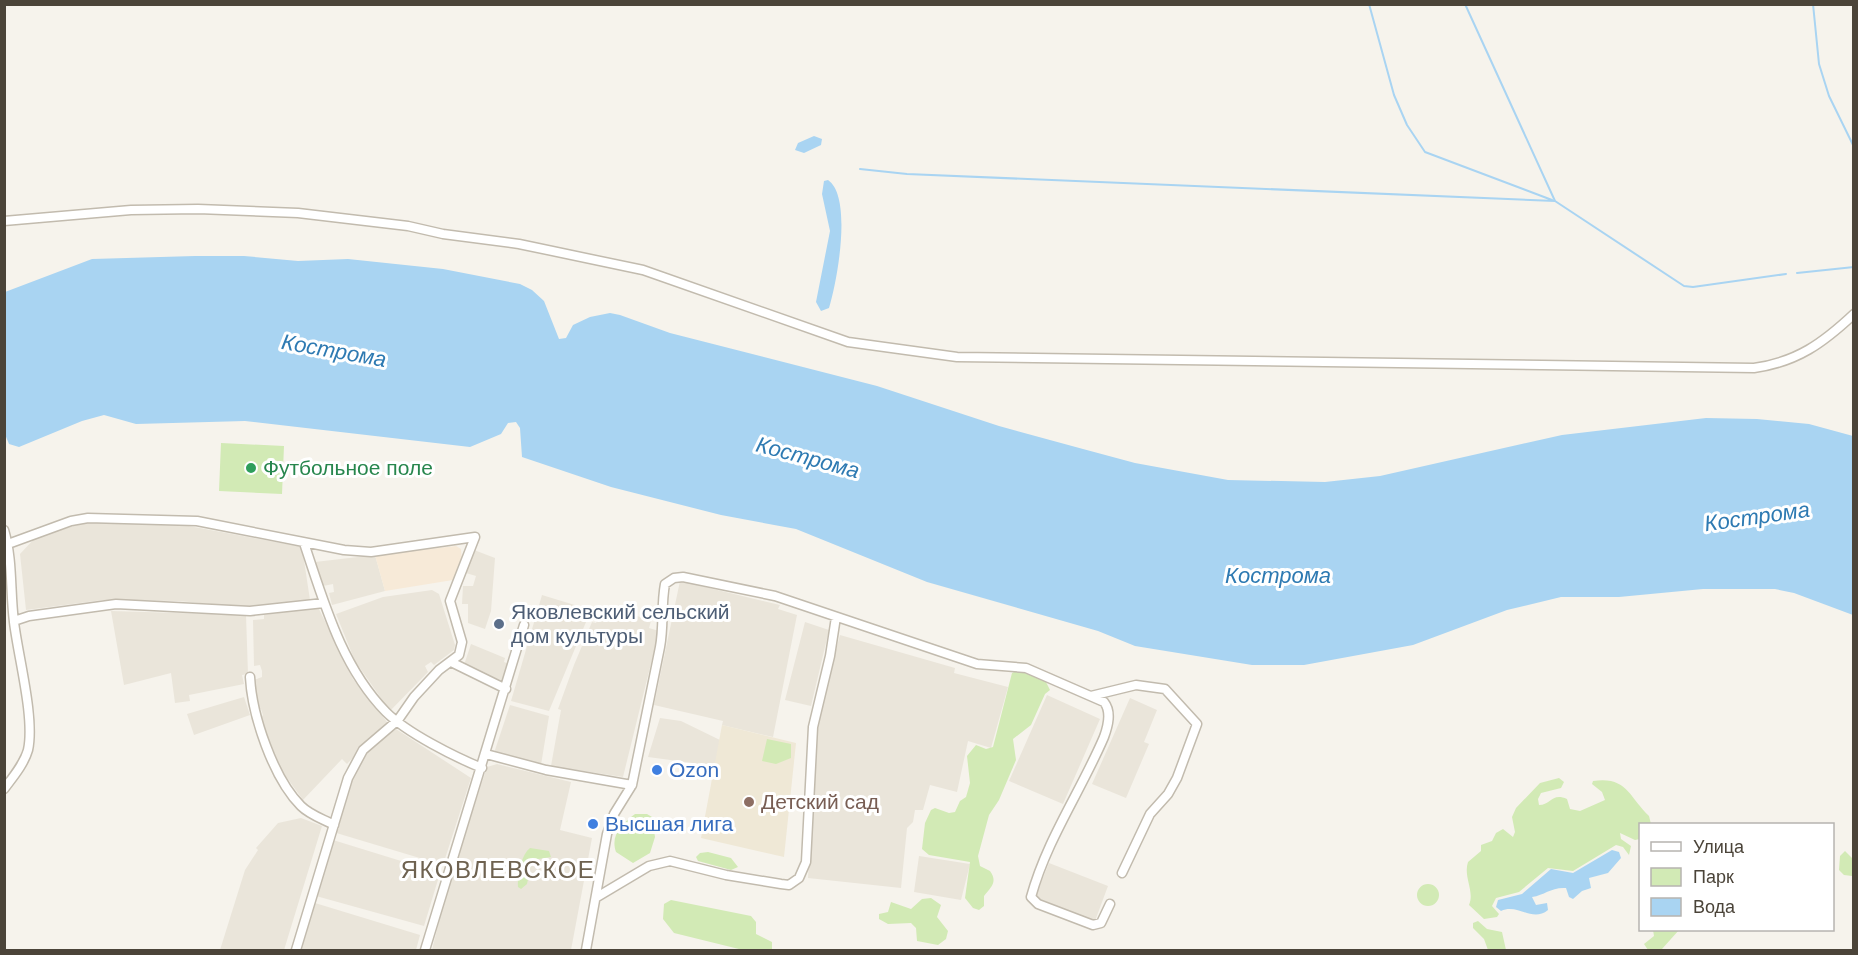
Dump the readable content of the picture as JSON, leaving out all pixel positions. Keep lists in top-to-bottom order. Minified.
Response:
{"districts":["ЯКОВЛЕВСКОЕ"],"water":["Кострома"],"places":["Футбольное поле","Яковлевский сельский дом культуры","Ozon","Детский сад","Высшая лига"],"legend":["Улица","Парк","Вода"]}
